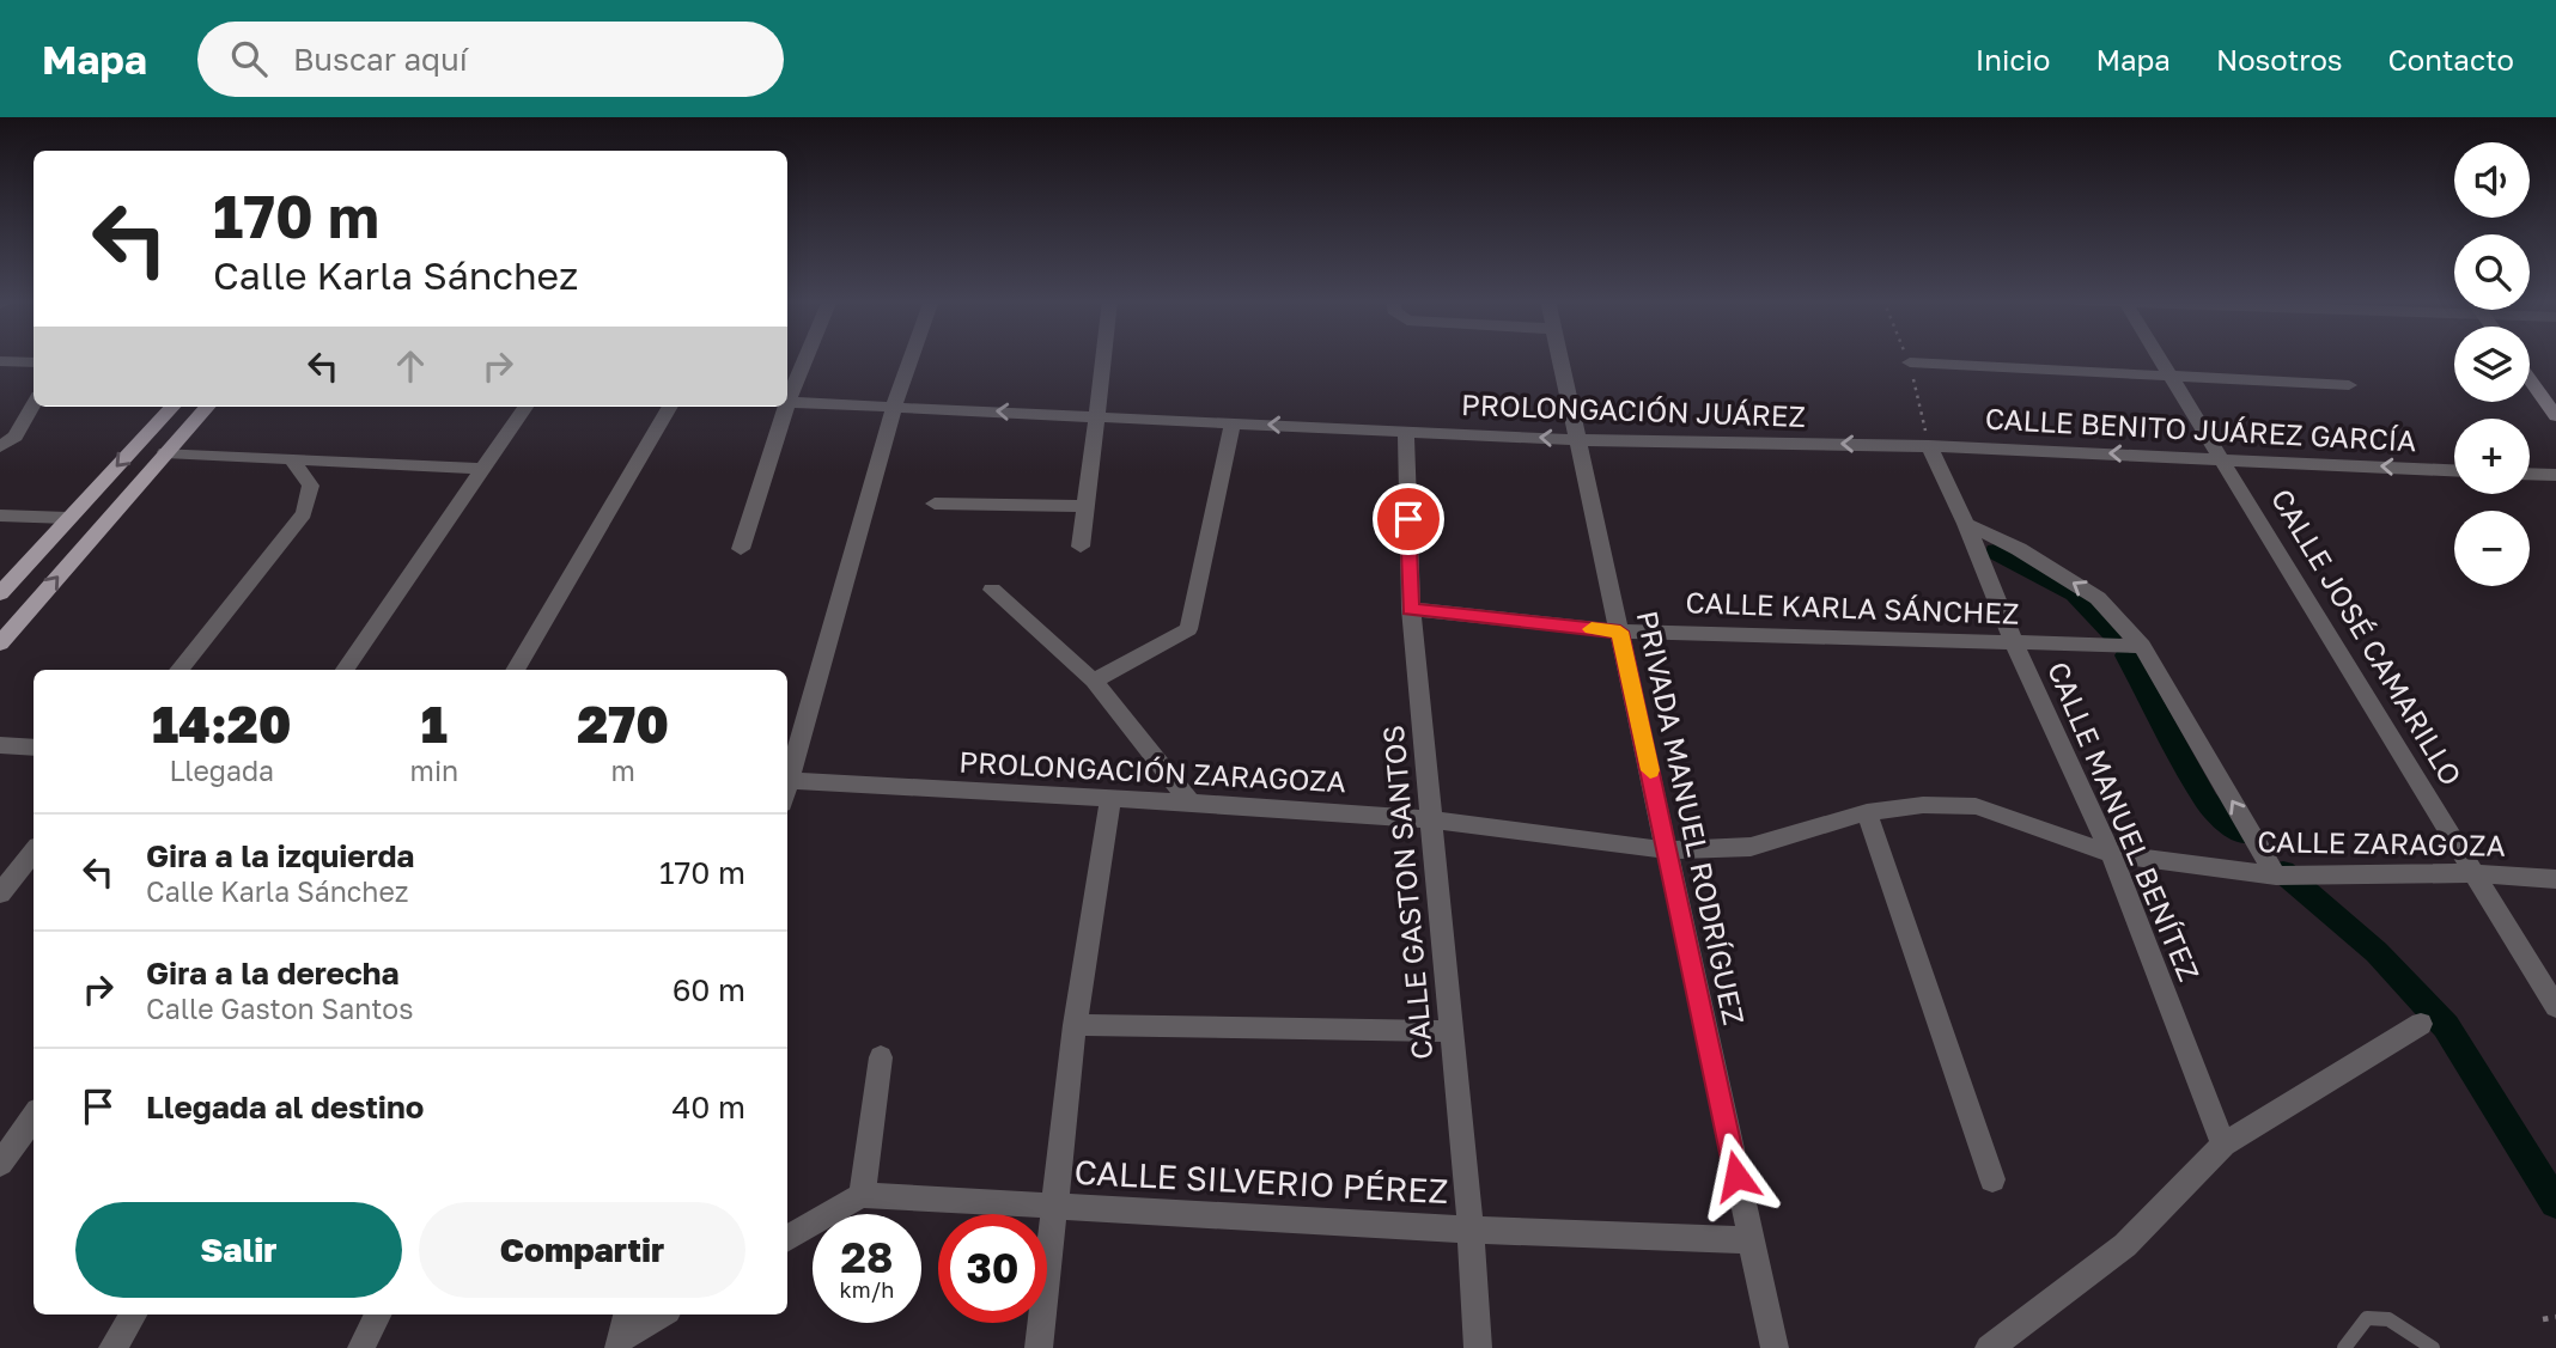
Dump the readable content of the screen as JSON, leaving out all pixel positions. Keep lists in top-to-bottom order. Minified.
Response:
{"streets":{"street":["PROLONGACIÓN JUÁREZ","CALLE BENITO JUÁREZ GARCÍA","CALLE KARLA SÁNCHEZ","CALLE JOSÉ CAMARILLO","PROLONGACIÓN ZARAGOZA","PRIVADA MANUEL RODRÍGUEZ","CALLE MANUEL BENÍTEZ","CALLE ZARAGOZA","CALLE GASTON SANTOS","CALLE SILVERIO PÉREZ"]},"crossings":[["PROLONGACIÓN JUÁREZ","CALLE BENITO JUÁREZ GARCÍA"],["PROLONGACIÓN JUÁREZ","PRIVADA MANUEL RODRÍGUEZ"],["PROLONGACIÓN JUÁREZ","CALLE MANUEL BENÍTEZ"],["PROLONGACIÓN JUÁREZ","CALLE GASTON SANTOS"],["CALLE BENITO JUÁREZ GARCÍA","CALLE JOSÉ CAMARILLO"],["CALLE BENITO JUÁREZ GARCÍA","CALLE MANUEL BENÍTEZ"],["CALLE KARLA SÁNCHEZ","PRIVADA MANUEL RODRÍGUEZ"],["CALLE KARLA SÁNCHEZ","CALLE MANUEL BENÍTEZ"],["CALLE KARLA SÁNCHEZ","CALLE GASTON SANTOS"],["CALLE JOSÉ CAMARILLO","CALLE ZARAGOZA"],["PROLONGACIÓN ZARAGOZA","PRIVADA MANUEL RODRÍGUEZ"],["PROLONGACIÓN ZARAGOZA","CALLE ZARAGOZA"],["PROLONGACIÓN ZARAGOZA","CALLE GASTON SANTOS"],["PRIVADA MANUEL RODRÍGUEZ","CALLE ZARAGOZA"],["PRIVADA MANUEL RODRÍGUEZ","CALLE SILVERIO PÉREZ"],["CALLE MANUEL BENÍTEZ","CALLE ZARAGOZA"],["CALLE GASTON SANTOS","CALLE SILVERIO PÉREZ"]],"one_way":["PROLONGACIÓN JUÁREZ"],"page":{"header":"Mapa","search":"Buscar aquí","nav":["Inicio","Mapa","Nosotros","Contacto"],"map_buttons":["+","−"],"turn":["170 m","Calle Karla Sánchez"],"eta":["14:20","Llegada","1","min","270","m"],"list":[{"name":"Gira a la izquierda","note":"Calle Karla Sánchez","value":"170 m"},{"name":"Gira a la derecha","note":"Calle Gaston Santos","value":"60 m"},{"name":"Llegada al destino","value":"40 m"}],"buttons":["Salir","Compartir"],"speed":"28 km/h","limit":"30"}}
